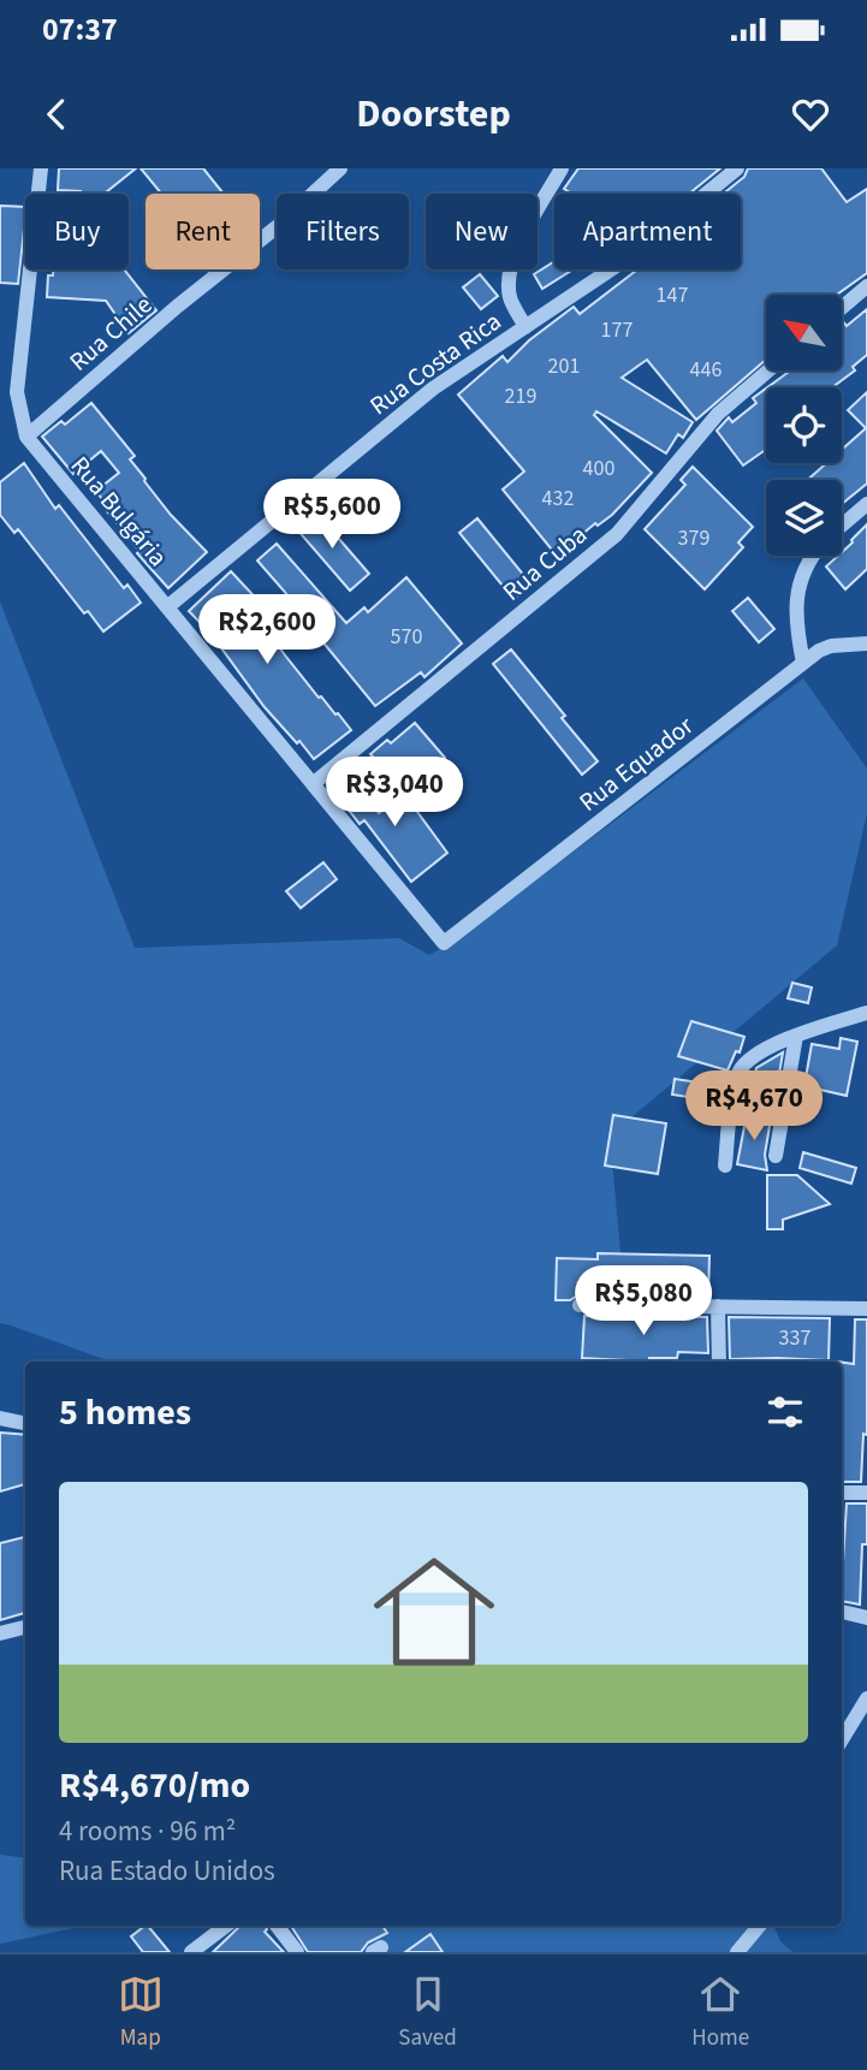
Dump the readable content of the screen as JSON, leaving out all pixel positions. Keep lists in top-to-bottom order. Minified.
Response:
{"streets":{"street":["Rua Chile","Rua Costa Rica","Rua Bulgária","Rua Cuba","Rua Equador"]},"crossings":[["Rua Chile","Rua Bulgária"],["Rua Costa Rica","Rua Bulgária"],["Rua Bulgária","Rua Cuba"],["Rua Bulgária","Rua Equador"]],"house_numbers":["147","177","201","446","219","400","432","379","570","337"],"north":"top left","page":{"status":"07:37","header":"Doorstep","chip":["Buy","Rent","Filters","New","Apartment"],"price":["R$5,600","R$2,600","R$3,040","R$4,670","R$5,080"],"heading":"5 homes","list":[{"name":"R$4,670/mo","note":"4 rooms · 96 m² · Rua Estado Unidos"}],"tabs":["Map","Saved","Home"]}}
